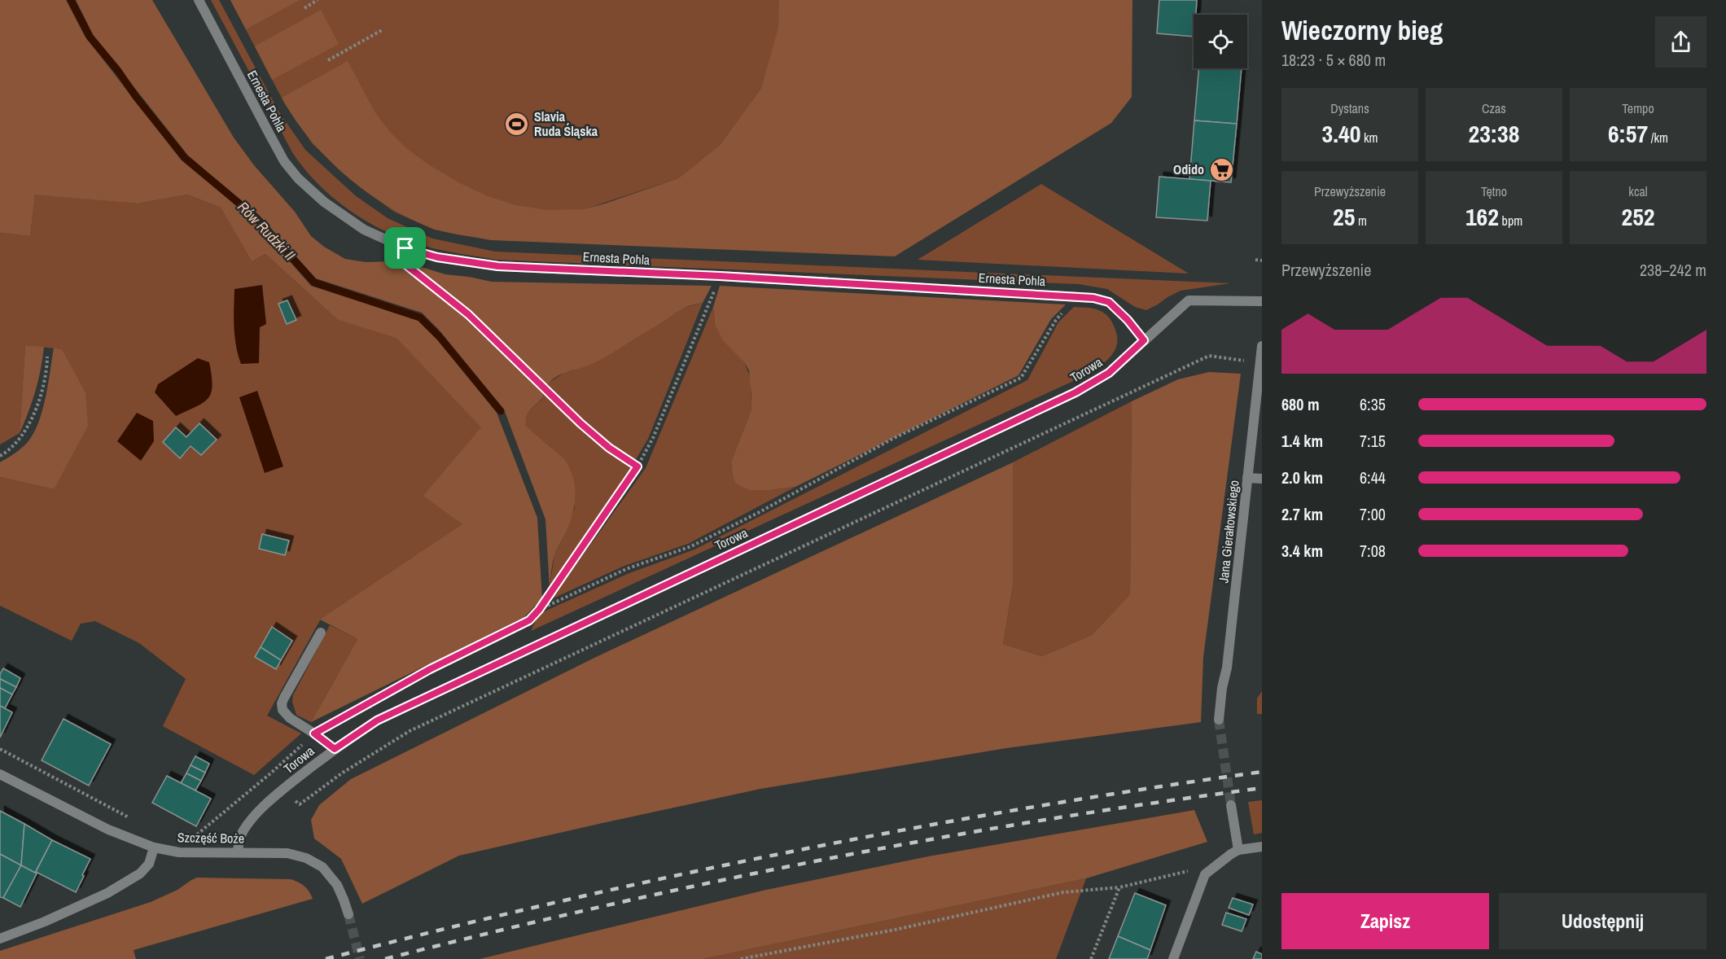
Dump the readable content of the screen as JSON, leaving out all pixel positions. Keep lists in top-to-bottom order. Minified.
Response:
{"streets":{"street":["Ernesta Pohla","Torowa","Jana Gierałtowskiego","Szczęść Boże"]},"crossings":[["Ernesta Pohla","Torowa"],["Torowa","Szczęść Boże"]],"water":["Rów Rudzki II"],"places":{"sports":["Slavia Ruda Śląska"],"supermarket":["Odido"]},"page":{"heading":["Wieczorny bieg","18:23 · 5 × 680 m"],"stats":[["Dystans","3.40 km"],["Czas","23:38"],["Tempo","6:57 /km"],["Przewyższenie","25 m"],["Tętno","162 bpm"],["kcal","252"]],"chart":["Przewyższenie","238–242 m"],"list":[{"name":"680 m","note":"6:35"},{"name":"1.4 km","note":"7:15"},{"name":"2.0 km","note":"6:44"},{"name":"2.7 km","note":"7:00"},{"name":"3.4 km","note":"7:08"}],"buttons":["Zapisz","Udostępnij"]}}
